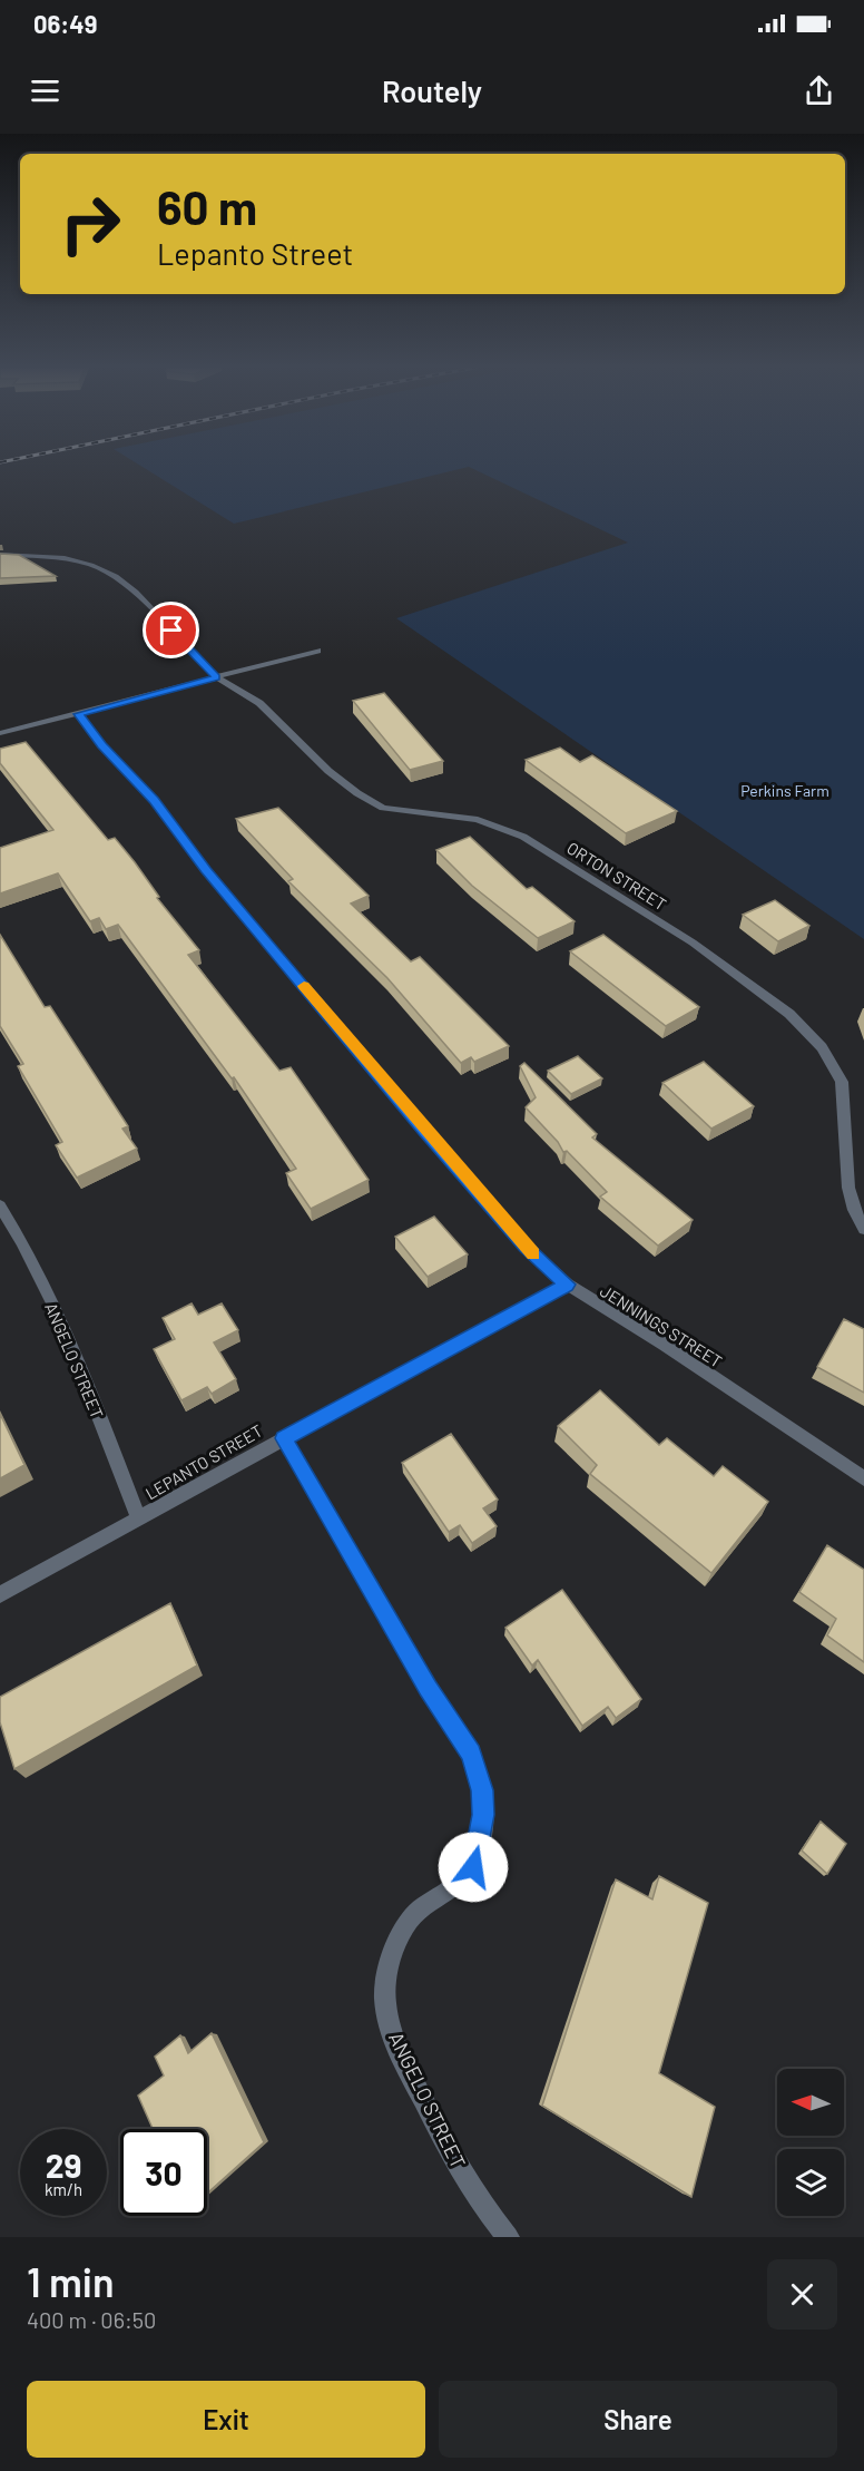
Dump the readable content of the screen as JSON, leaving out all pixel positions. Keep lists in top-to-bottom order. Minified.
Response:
{"streets":{"street":["ORTON STREET","JENNINGS STREET","ANGELO STREET","LEPANTO STREET"]},"crossings":[["JENNINGS STREET","LEPANTO STREET"],["ANGELO STREET","LEPANTO STREET"]],"parks":["Perkins Farm"],"north":"left","page":{"status":"06:49","header":"Routely","turn":["60 m","Lepanto Street"],"speed":"29 km/h","limit":"30","heading":["1 min","400 m · 06:50"],"buttons":["Exit","Share"]}}
